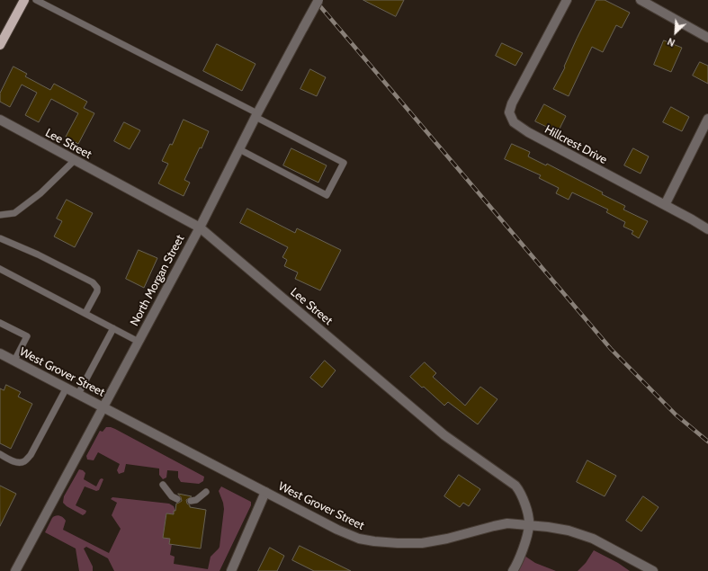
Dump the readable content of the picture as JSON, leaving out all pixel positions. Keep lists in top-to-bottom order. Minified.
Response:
{"streets":{"street":["Lee Street","Hillcrest Drive","North Morgan Street","West Grover Street"]},"crossings":[["Lee Street","North Morgan Street"],["Lee Street","West Grover Street"],["North Morgan Street","West Grover Street"]],"north":"bottom left"}
